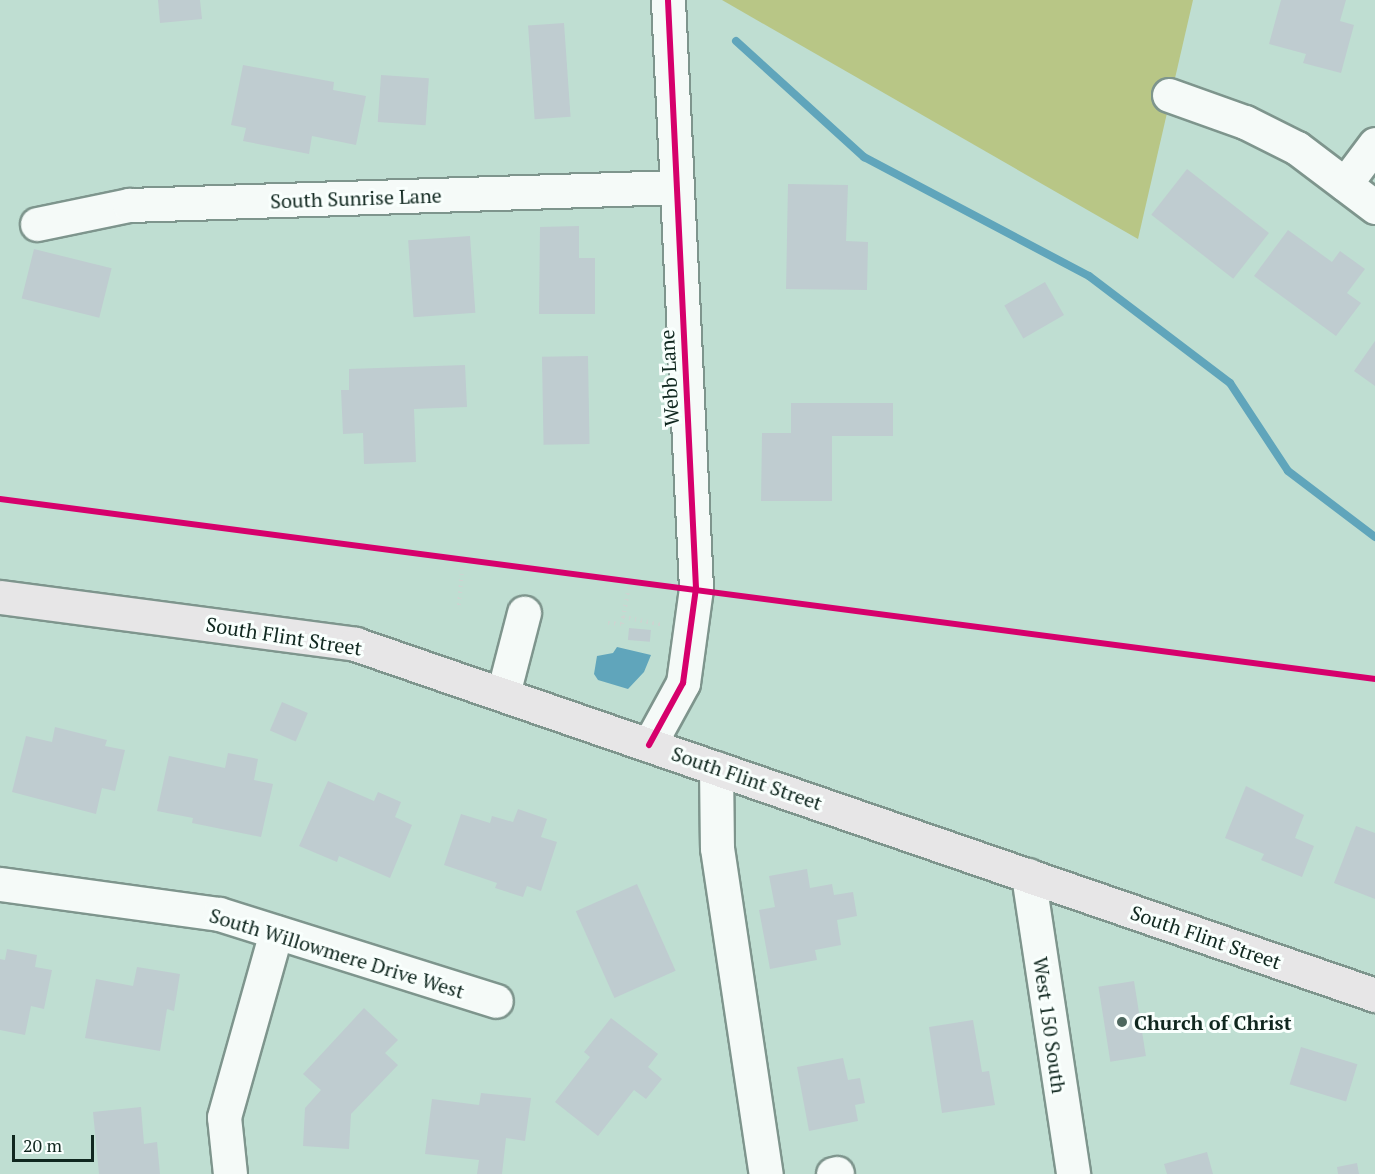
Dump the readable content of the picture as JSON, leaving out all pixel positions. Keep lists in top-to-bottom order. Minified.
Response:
{"streets":{"main road":["South Flint Street"],"street":["South Sunrise Lane","Webb Lane","South Willowmere Drive West","West 150 South"]},"crossings":[["South Sunrise Lane","Webb Lane"],["Webb Lane","South Flint Street"],["South Flint Street","West 150 South"]],"places":["Church of Christ"],"scale_bar":"20 m"}
